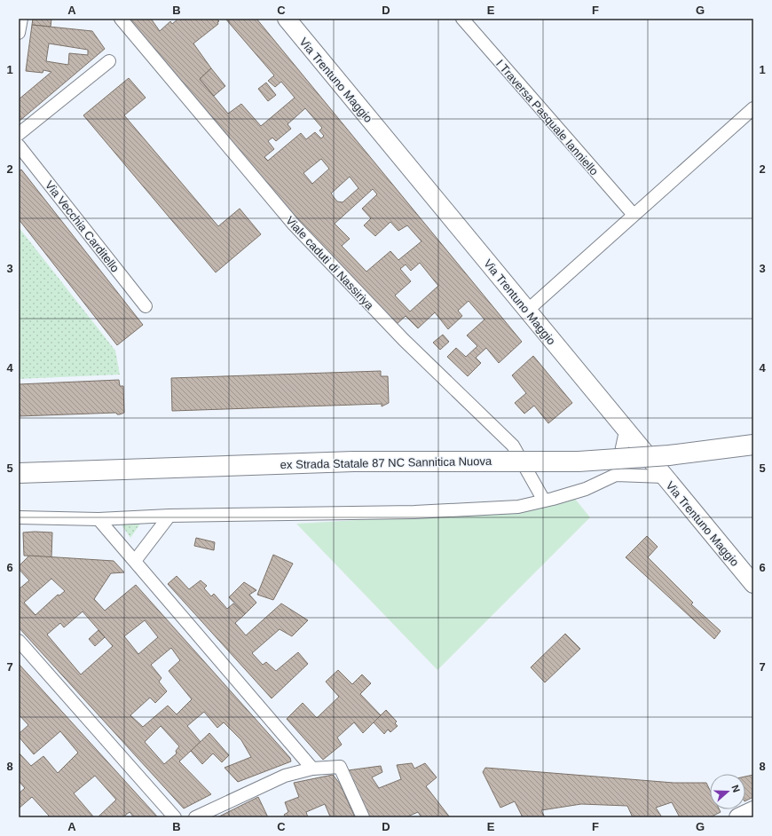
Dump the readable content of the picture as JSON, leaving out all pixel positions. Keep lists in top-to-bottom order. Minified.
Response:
{"streets":{"highway":["ex Strada Statale 87 NC Sannitica Nuova"],"street":["Via Trentuno Maggio","I Traversa Pasquale Ianniello","Via Vecchia Carditello","Viale caduti di Nassiriya"]},"north":"right","grid":{"columns":["A","B","C","D","E","F","G"],"rows":["1","2","3","4","5","6","7","8"]}}
